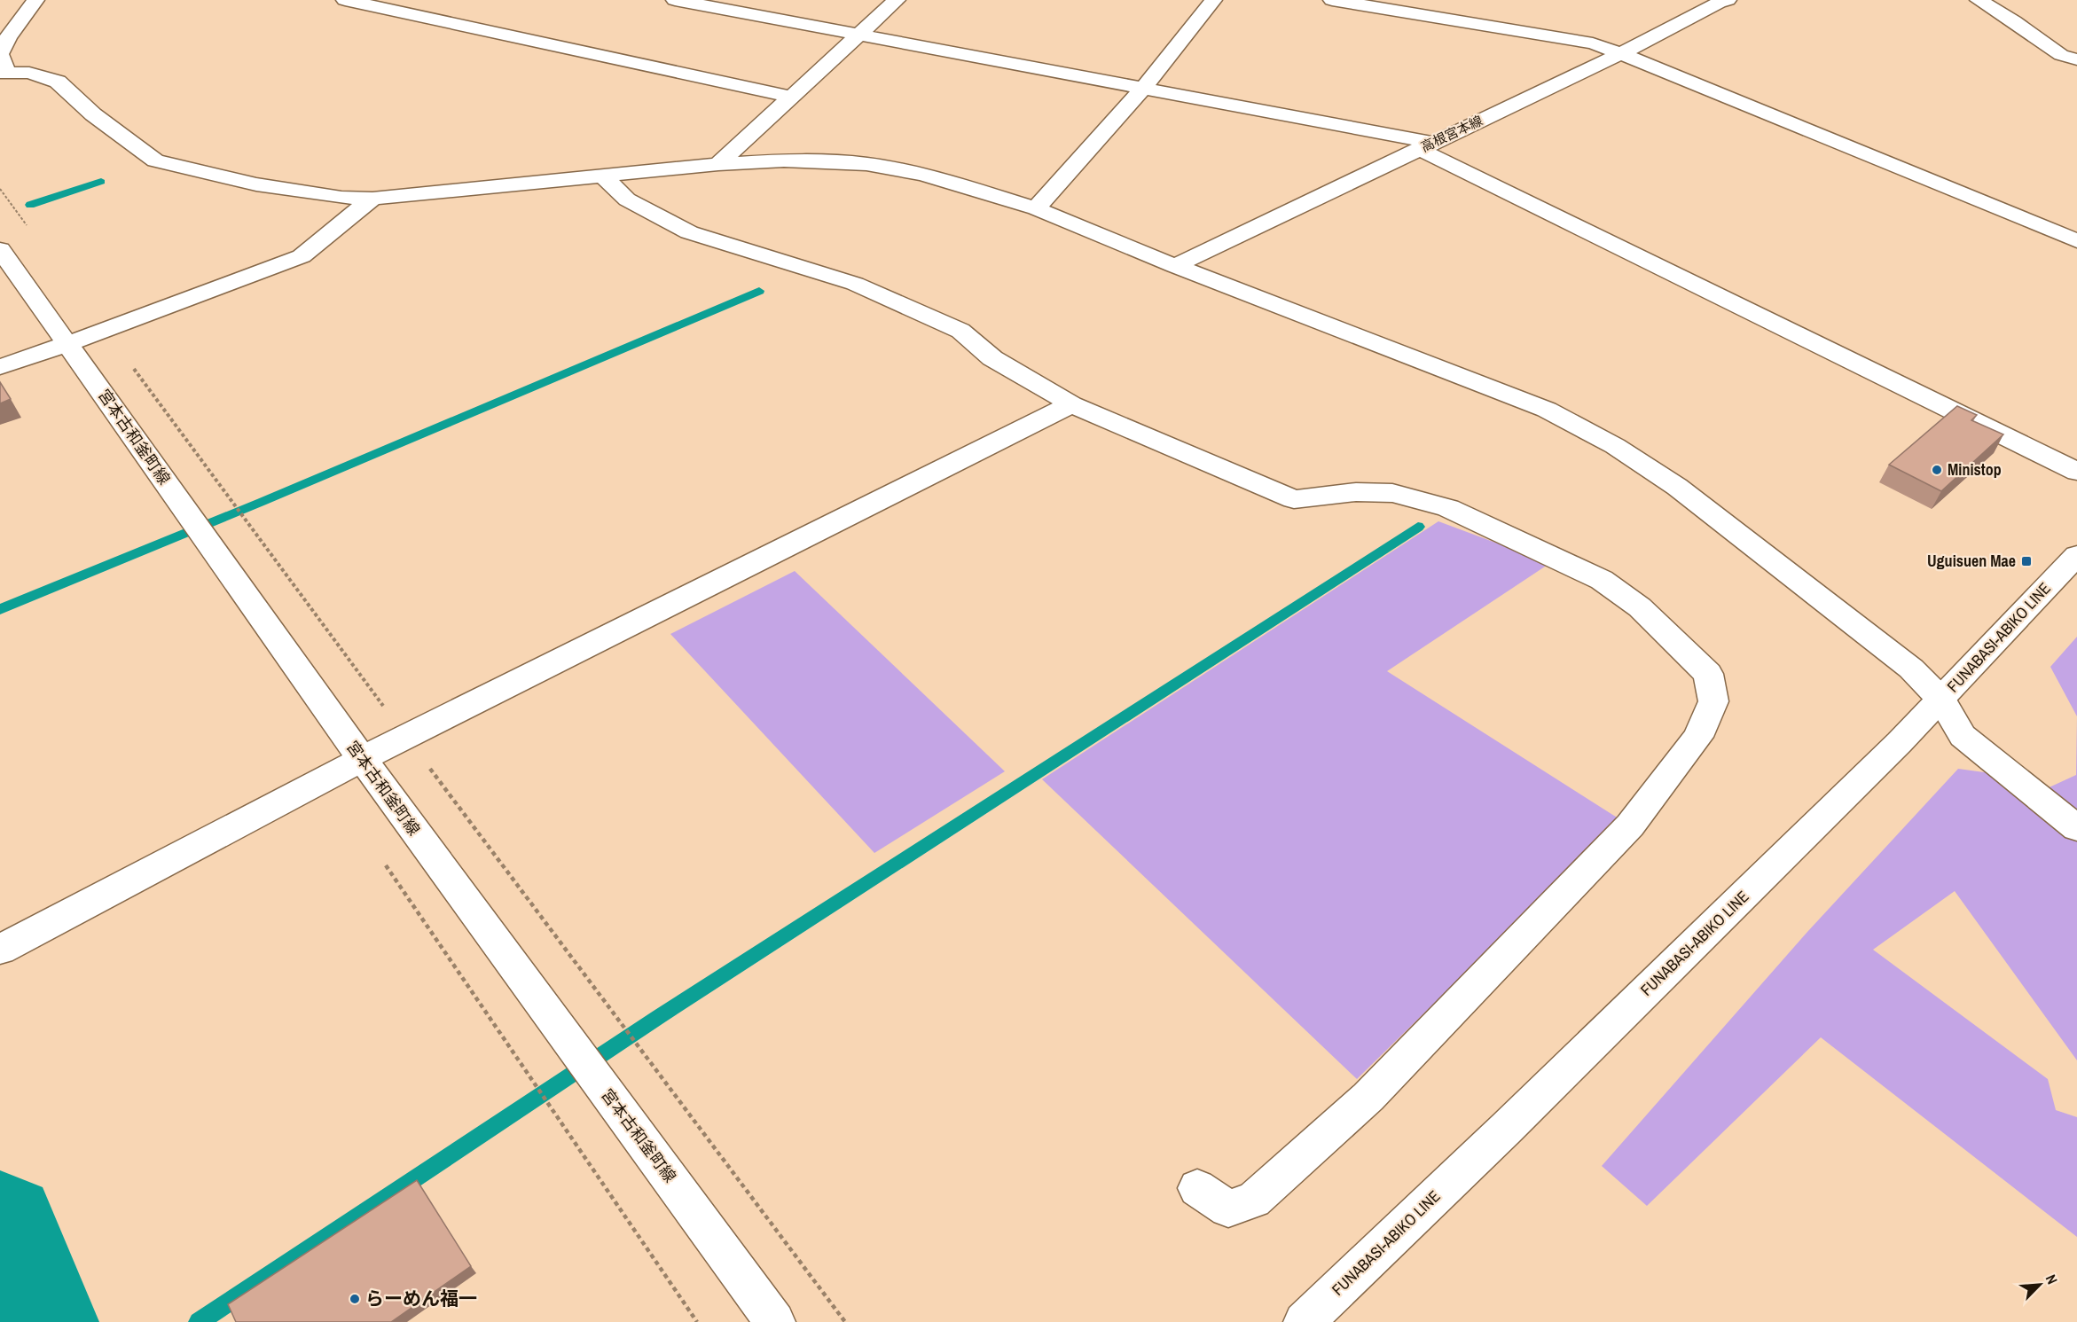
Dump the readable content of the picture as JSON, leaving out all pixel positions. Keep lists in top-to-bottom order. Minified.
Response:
{"streets":{"street":["高根宮本線","宮本古和釜町線","FUNABASI-ABIKO LINE"]},"places":{"other":["Ministop","らーめん福一"],"transit":["Uguisuen Mae"]},"north":"top right"}
